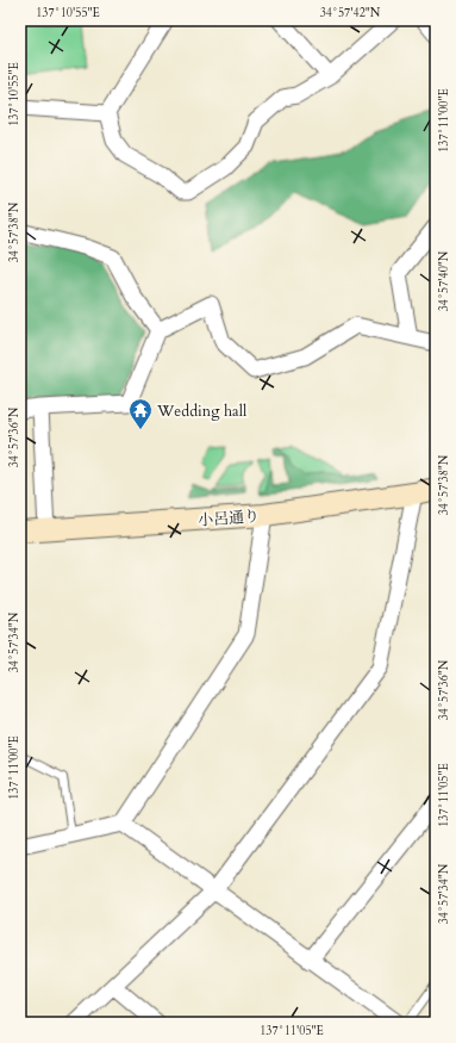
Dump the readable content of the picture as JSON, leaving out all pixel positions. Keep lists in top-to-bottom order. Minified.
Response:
{"streets":{"street":["小呂通り"]},"places":{"temple":["Wedding hall"]},"coordinates":["137°10'55\"E","34°57'42\"N","137°11'00\"E","34°57'38\"N","34°57'40\"N","34°57'36\"N","34°57'34\"N","137°11'05\"E"]}
